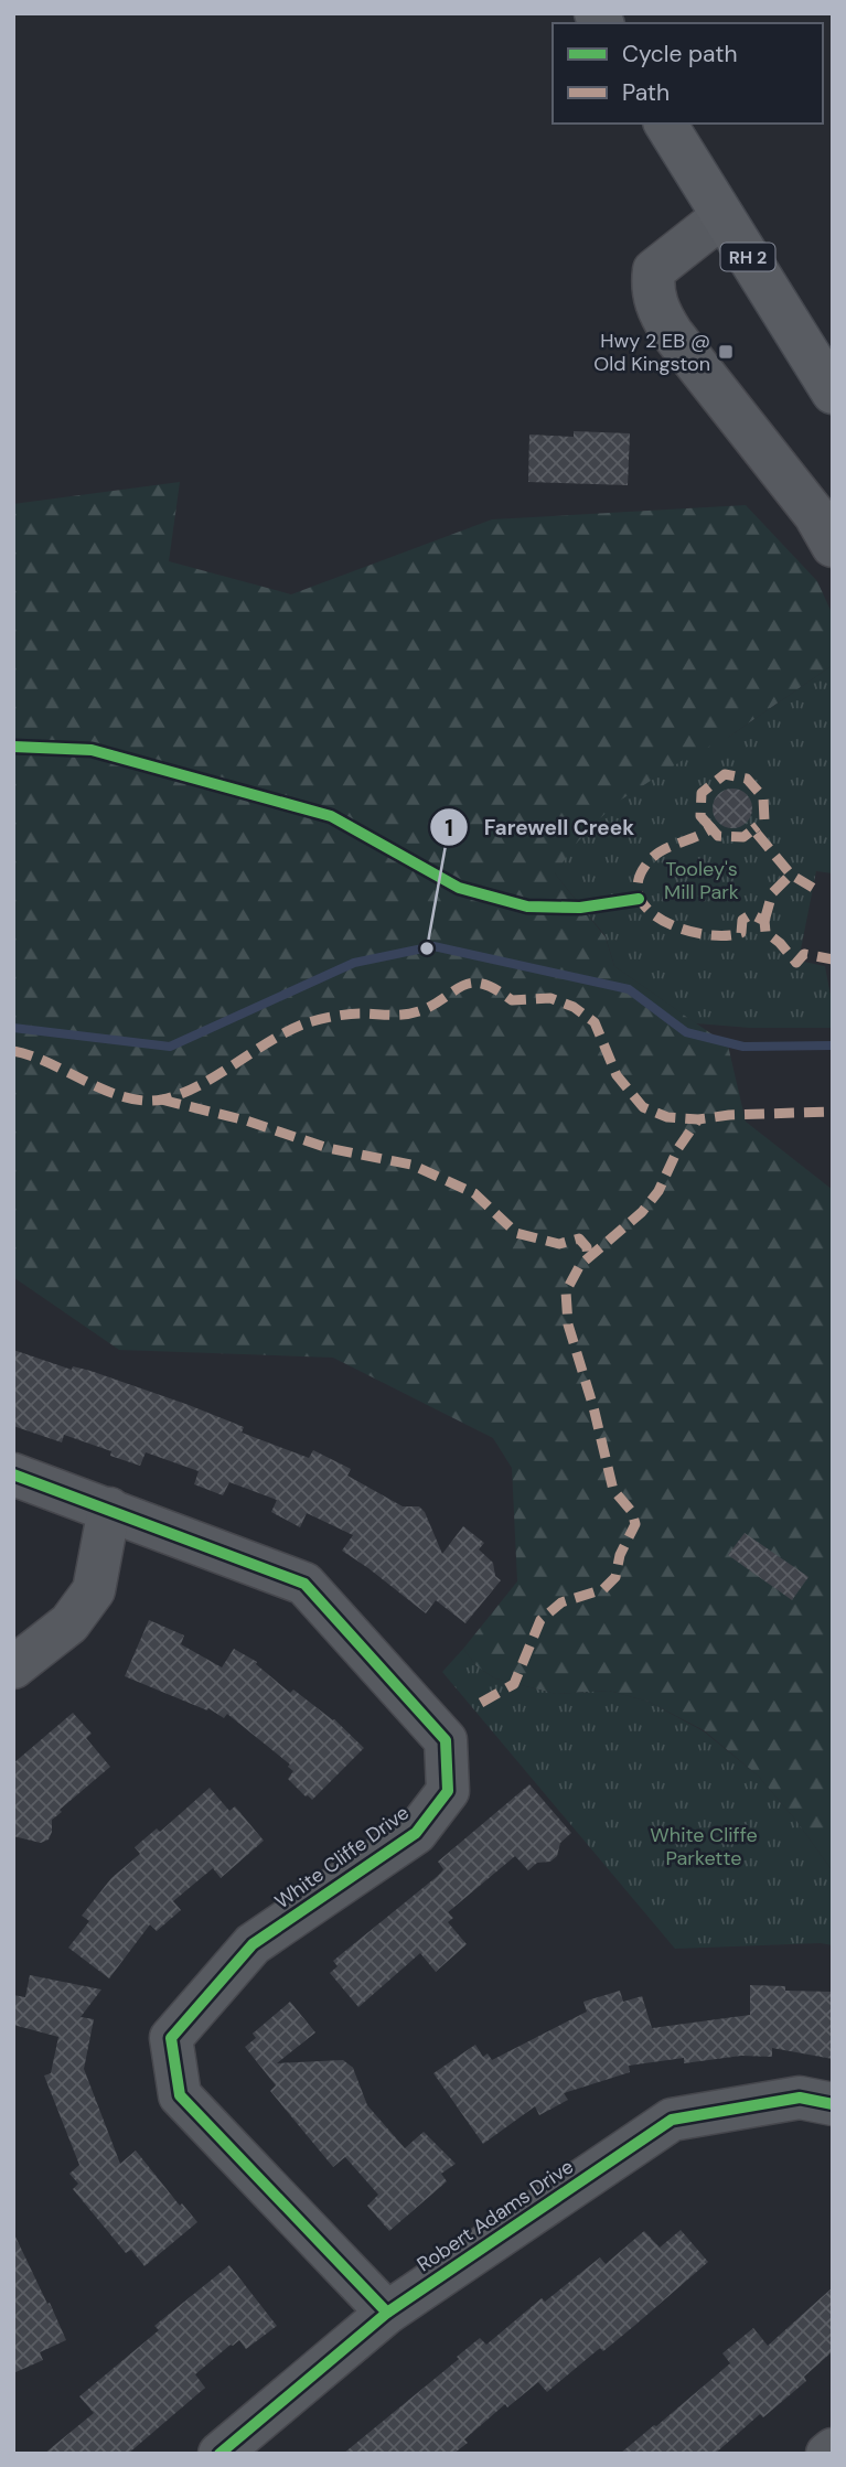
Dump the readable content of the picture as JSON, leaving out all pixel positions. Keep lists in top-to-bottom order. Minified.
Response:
{"streets":{"main road":["RH 2"],"street":["White Cliffe Drive","Robert Adams Drive"]},"crossings":[["White Cliffe Drive","Robert Adams Drive"]],"parks":["Tooley's Mill Park","White Cliffe Parkette"],"places":{"transit":["Hwy 2 EB @ Old Kingston"],"other":["Farewell Creek"]},"legend":["Cycle path","Path"]}
